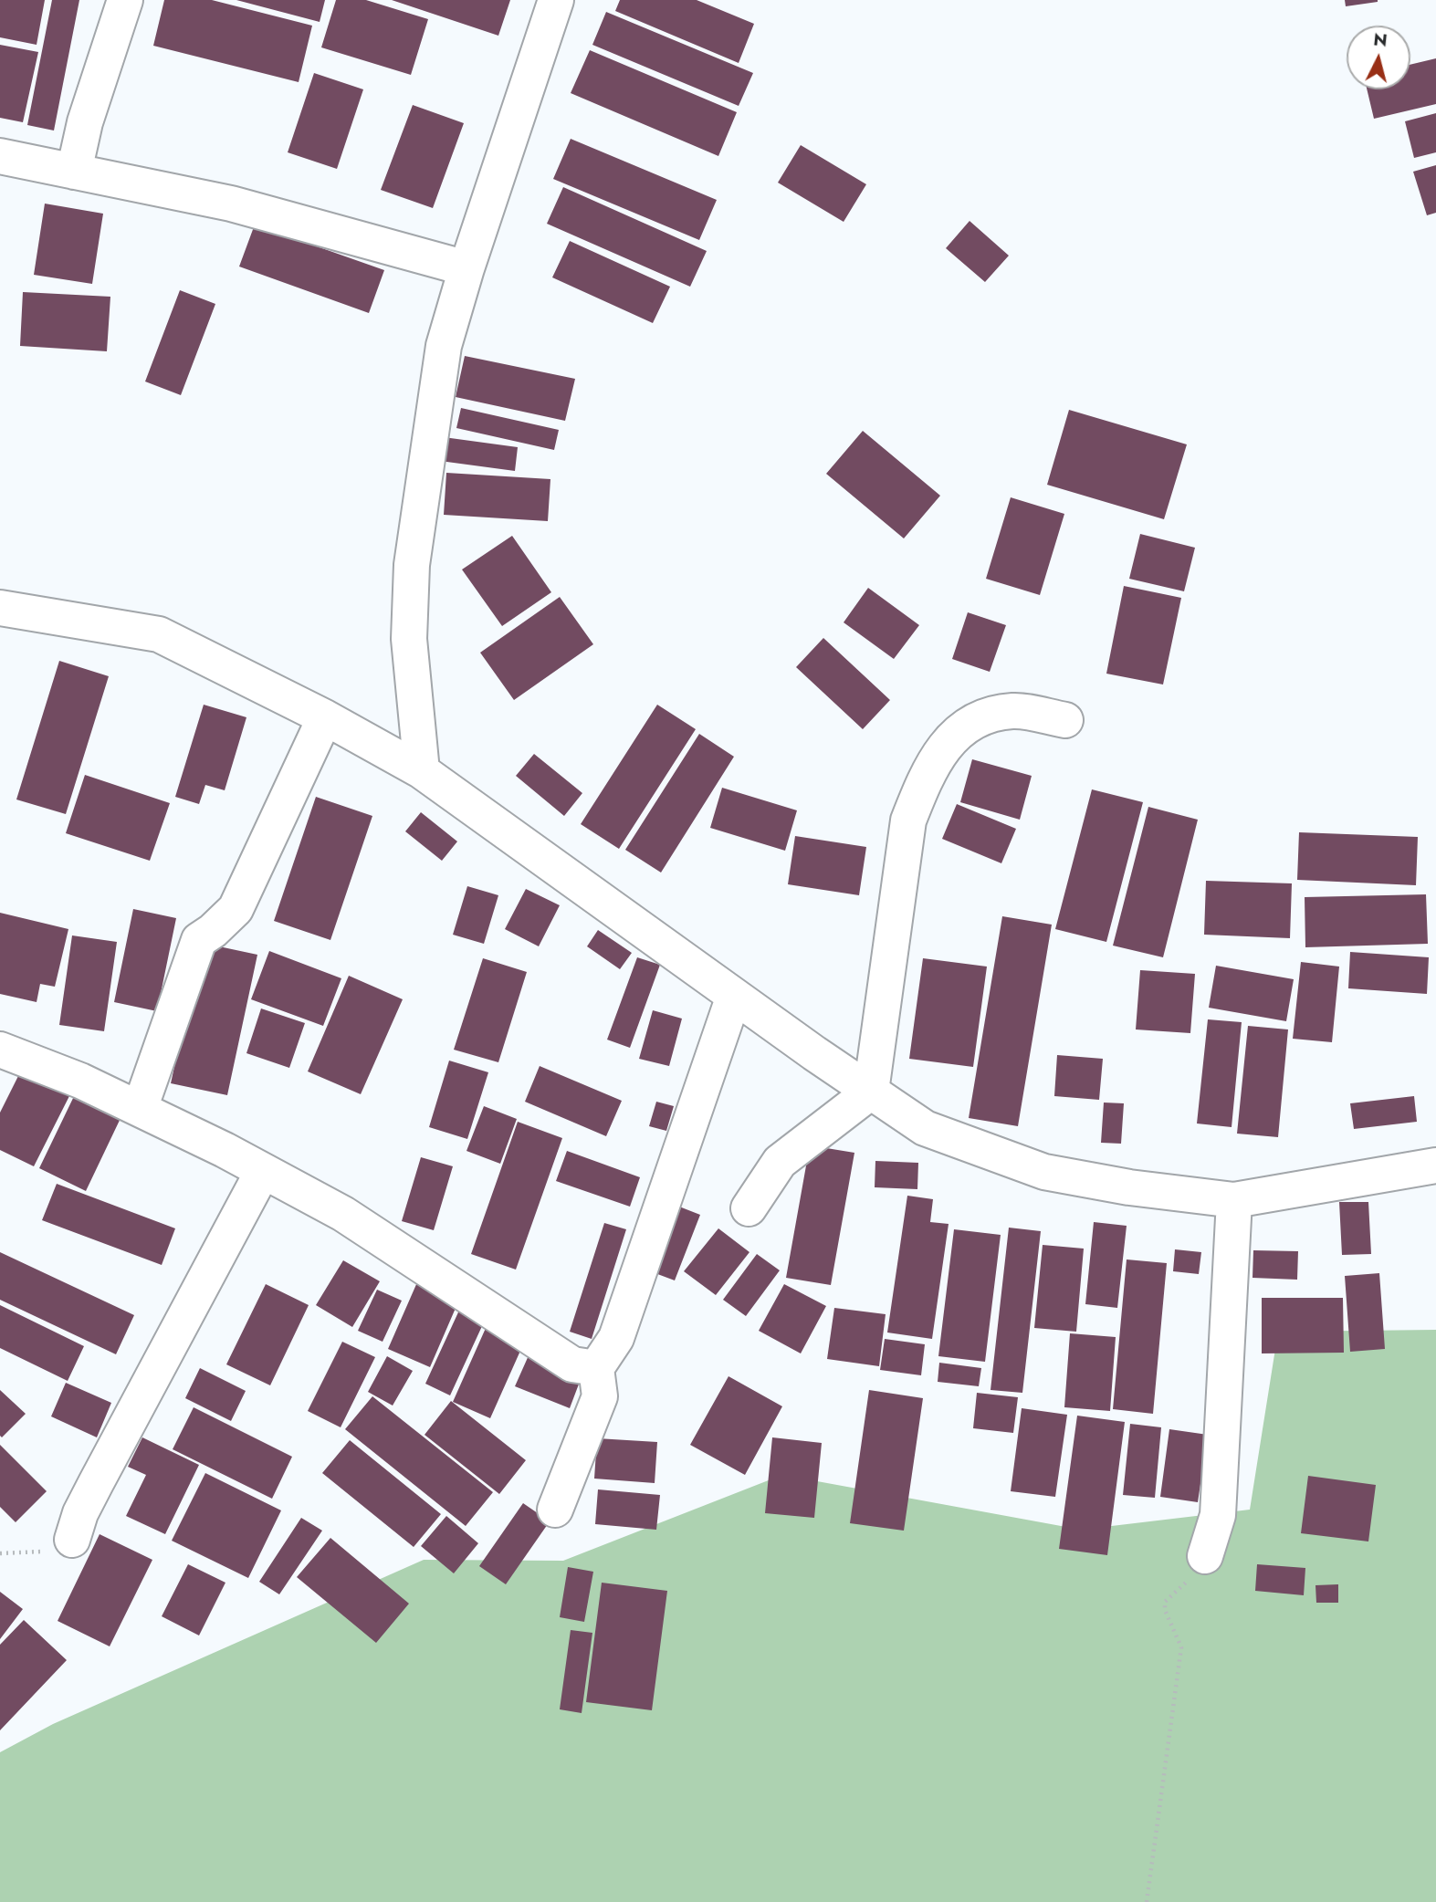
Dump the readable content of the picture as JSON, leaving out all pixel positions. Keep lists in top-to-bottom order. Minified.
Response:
{"north":"top"}
